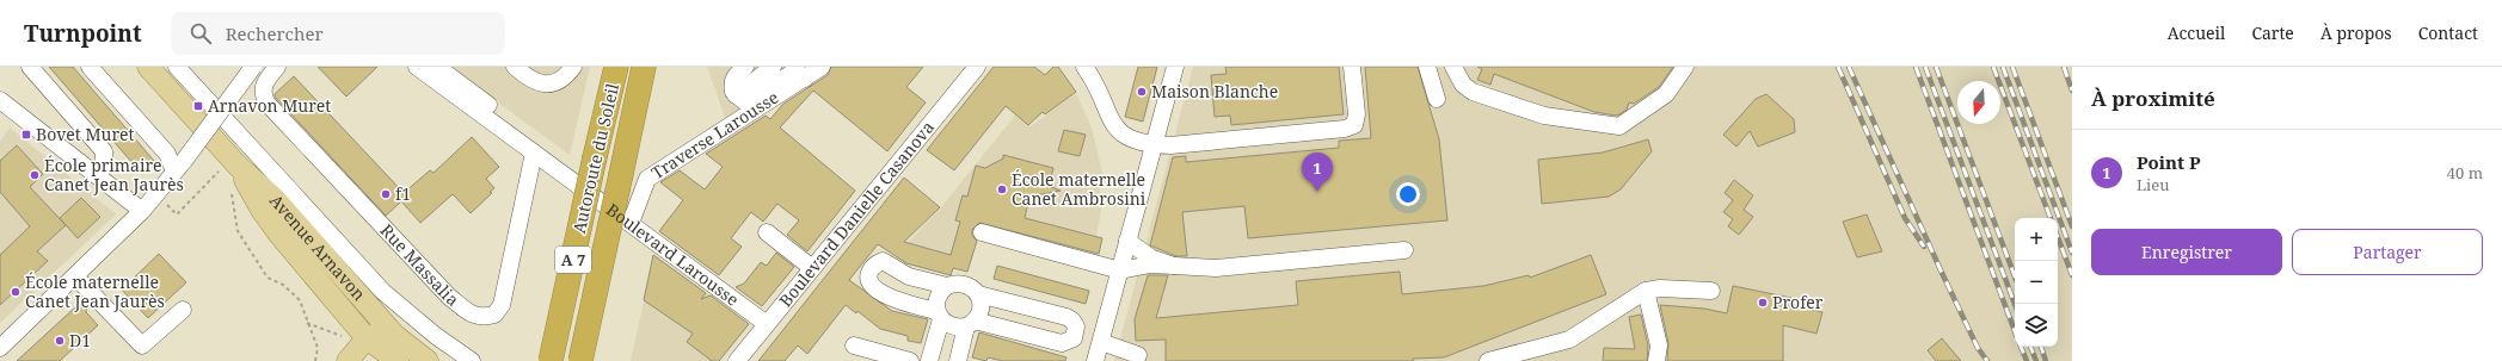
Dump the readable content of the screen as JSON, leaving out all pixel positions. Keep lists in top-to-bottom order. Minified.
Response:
{"streets":{"highway":["Autoroute du Soleil","A 7"],"main road":["Avenue Arnavon"],"street":["Traverse Larousse","Boulevard Danielle Casanova","Boulevard Larousse","Rue Massalia"]},"crossings":[["Traverse Larousse","Boulevard Larousse"],["Boulevard Danielle Casanova","Boulevard Larousse"],["Boulevard Larousse","Rue Massalia"]],"places":{"other":["Maison Blanche","École primaire Canet Jean Jaurès","École maternelle Canet Ambrosini","f1","École maternelle Canet Jean Jaurès","Profer","D1"],"transit":["Arnavon Muret","Bovet Muret"]},"north":"bottom","page":{"header":"Turnpoint","search":"Rechercher","nav":["Accueil","Carte","À propos","Contact"],"heading":"À proximité","list":[{"mark":"1","name":"Point P","note":"Lieu","value":"40 m"}],"pins":"1","buttons":["Enregistrer","Partager"],"map_buttons":["+","−"]}}
